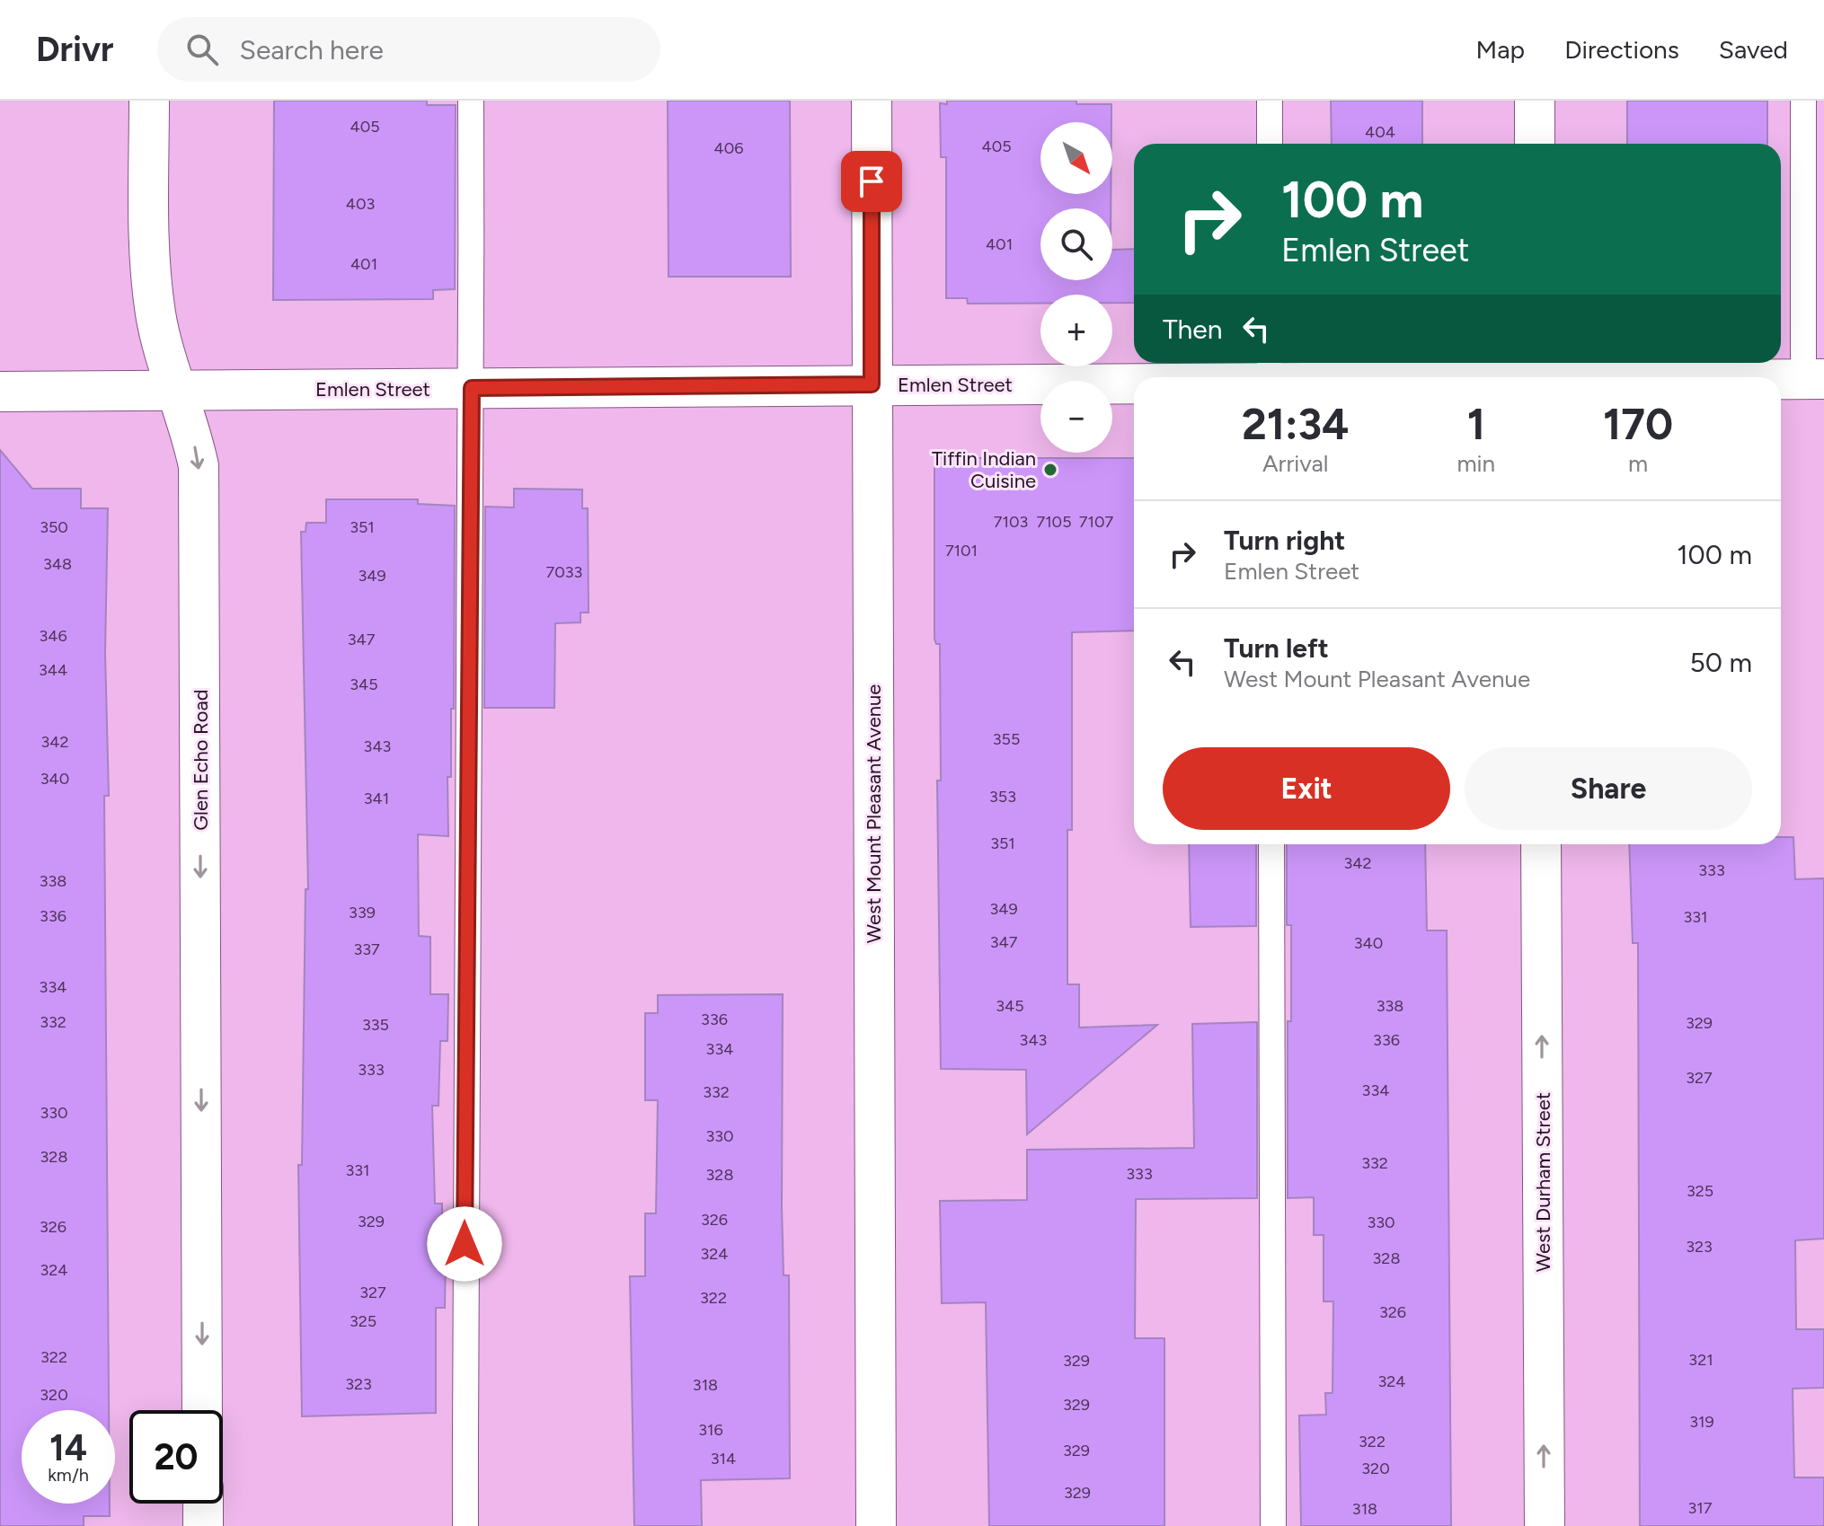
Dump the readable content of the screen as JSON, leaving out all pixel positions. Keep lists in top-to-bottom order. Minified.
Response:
{"streets":{"street":["Emlen Street","Glen Echo Road","West Mount Pleasant Avenue","West Durham Street"]},"crossings":[["Emlen Street","Glen Echo Road"],["Emlen Street","West Mount Pleasant Avenue"]],"one_way":["Glen Echo Road","West Durham Street"],"places":["Tiffin Indian Cuisine"],"house_numbers":["405","404","405","406","403","401","401","7103","7105","7107","350","351","7101","348","7033","349","346","347","344","345","355","342","343","340","353","341","351","342","333","338","349","339","336","331","347","340","337","334","345","338","336","332","329","335","343","336","334","333","327","334","332","330","330","328","332","331","333","328","325","326","329","330","326","323","324","328","324","327","322","326","325","322","321","329","324","323","318","320","329","319","316","322","329","314","320","329","317","318"],"north":"bottom right","page":{"header":"Drivr","search":"Search here","nav":["Map","Directions","Saved"],"map_buttons":["+","−"],"turn":["100 m","Emlen Street"],"then":"Then","eta":["21:34","Arrival","1","min","170","m"],"list":[{"name":"Turn right","note":"Emlen Street","value":"100 m"},{"name":"Turn left","note":"West Mount Pleasant Avenue","value":"50 m"}],"buttons":["Exit","Share"],"speed":"14 km/h","limit":"20"}}
